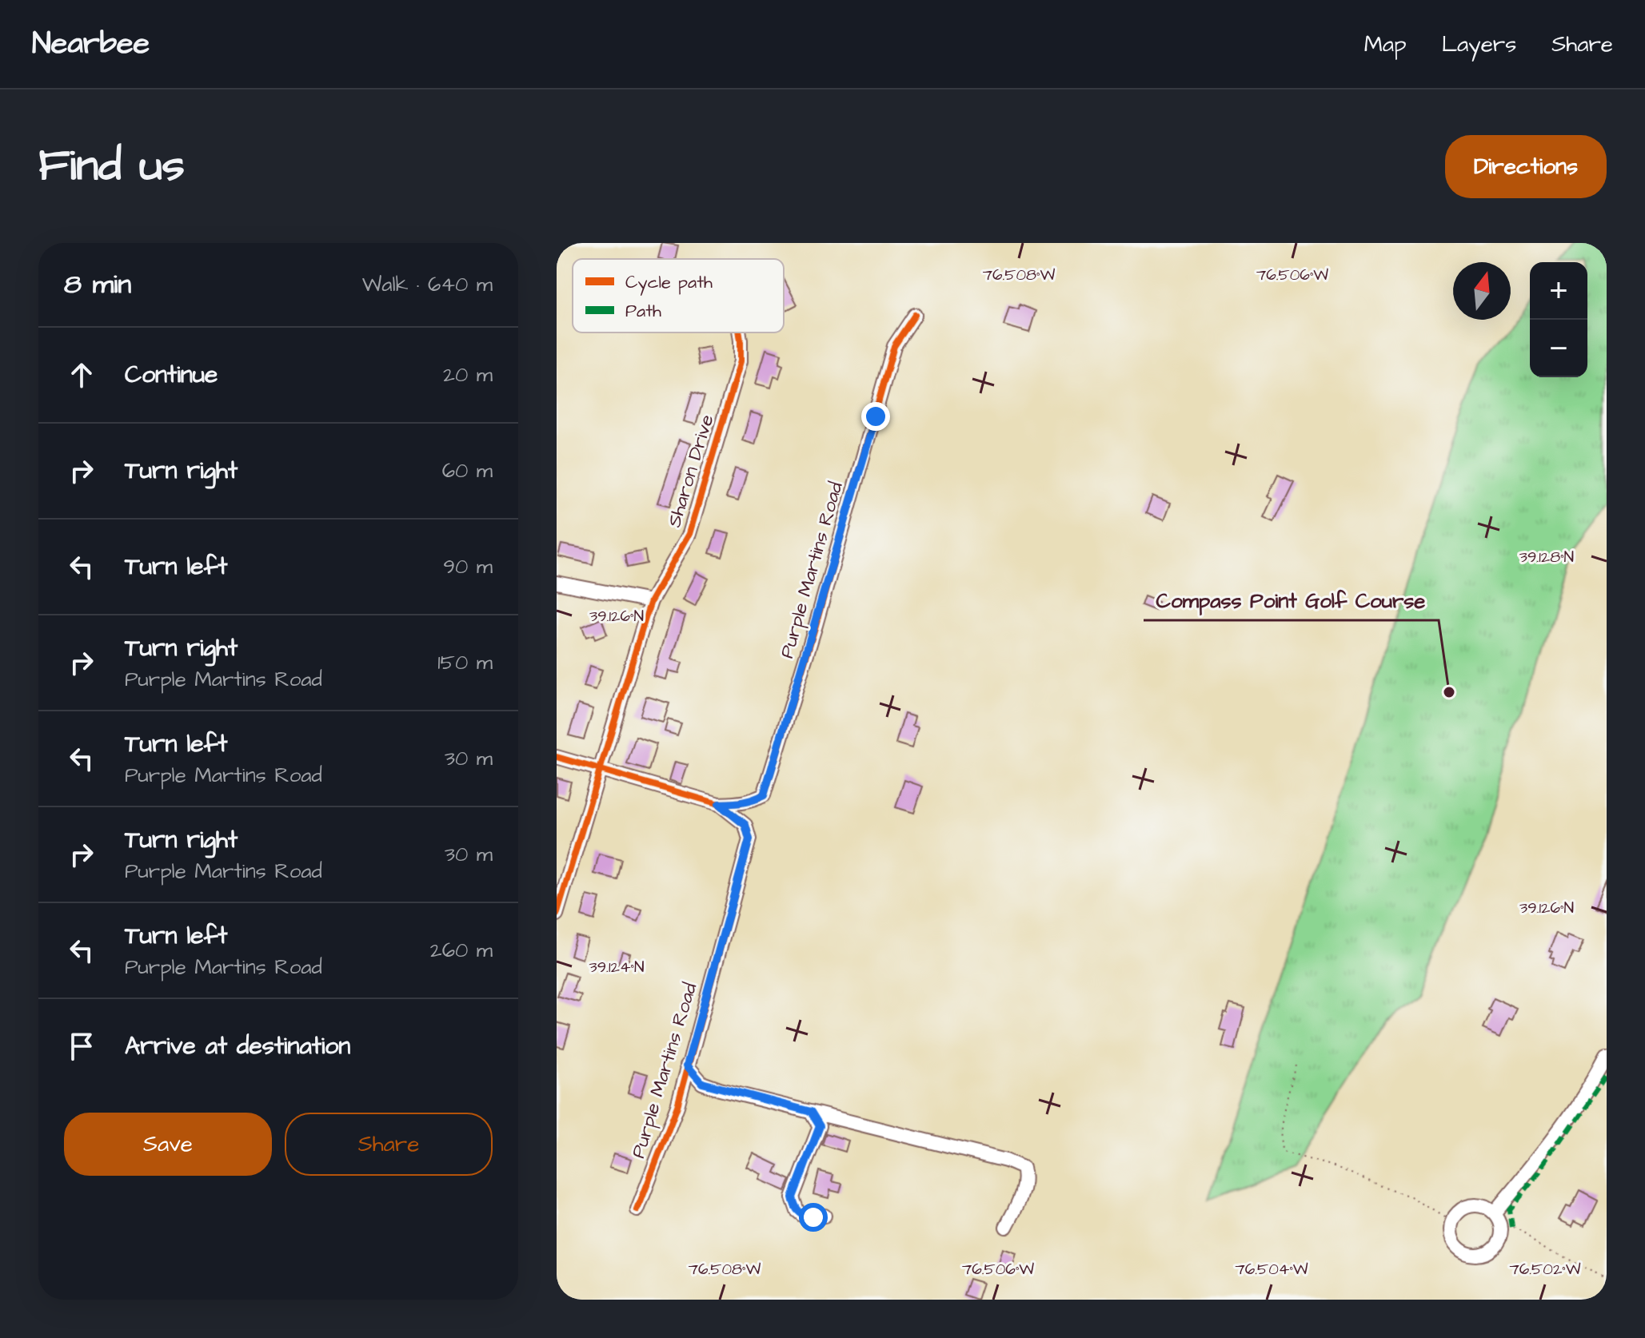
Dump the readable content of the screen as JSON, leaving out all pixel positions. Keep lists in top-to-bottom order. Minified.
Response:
{"streets":{"street":["Sharon Drive","Purple Martins Road"]},"crossings":[["Sharon Drive","Purple Martins Road"]],"places":["Compass Point Golf Course"],"legend":["Cycle path","Path"],"north":"top","page":{"header":"Nearbee","nav":["Map","Layers","Share"],"title":"Find us","buttons":["Directions",["Save","Share"]],"heading":["8 min","Walk · 640 m"],"map_buttons":["+","−"],"list":[["Continue","20 m"],["Turn right","60 m"],["Turn left","90 m"],["Turn right","Purple Martins Road","150 m"],["Turn left","Purple Martins Road","30 m"],["Turn right","Purple Martins Road","30 m"],["Turn left","Purple Martins Road","260 m"],"Arrive at destination"]},"coordinates":["76.508°W","76.506°W","39.128°N","39.126°N","39.124°N","76.504°W","76.502°W"]}
